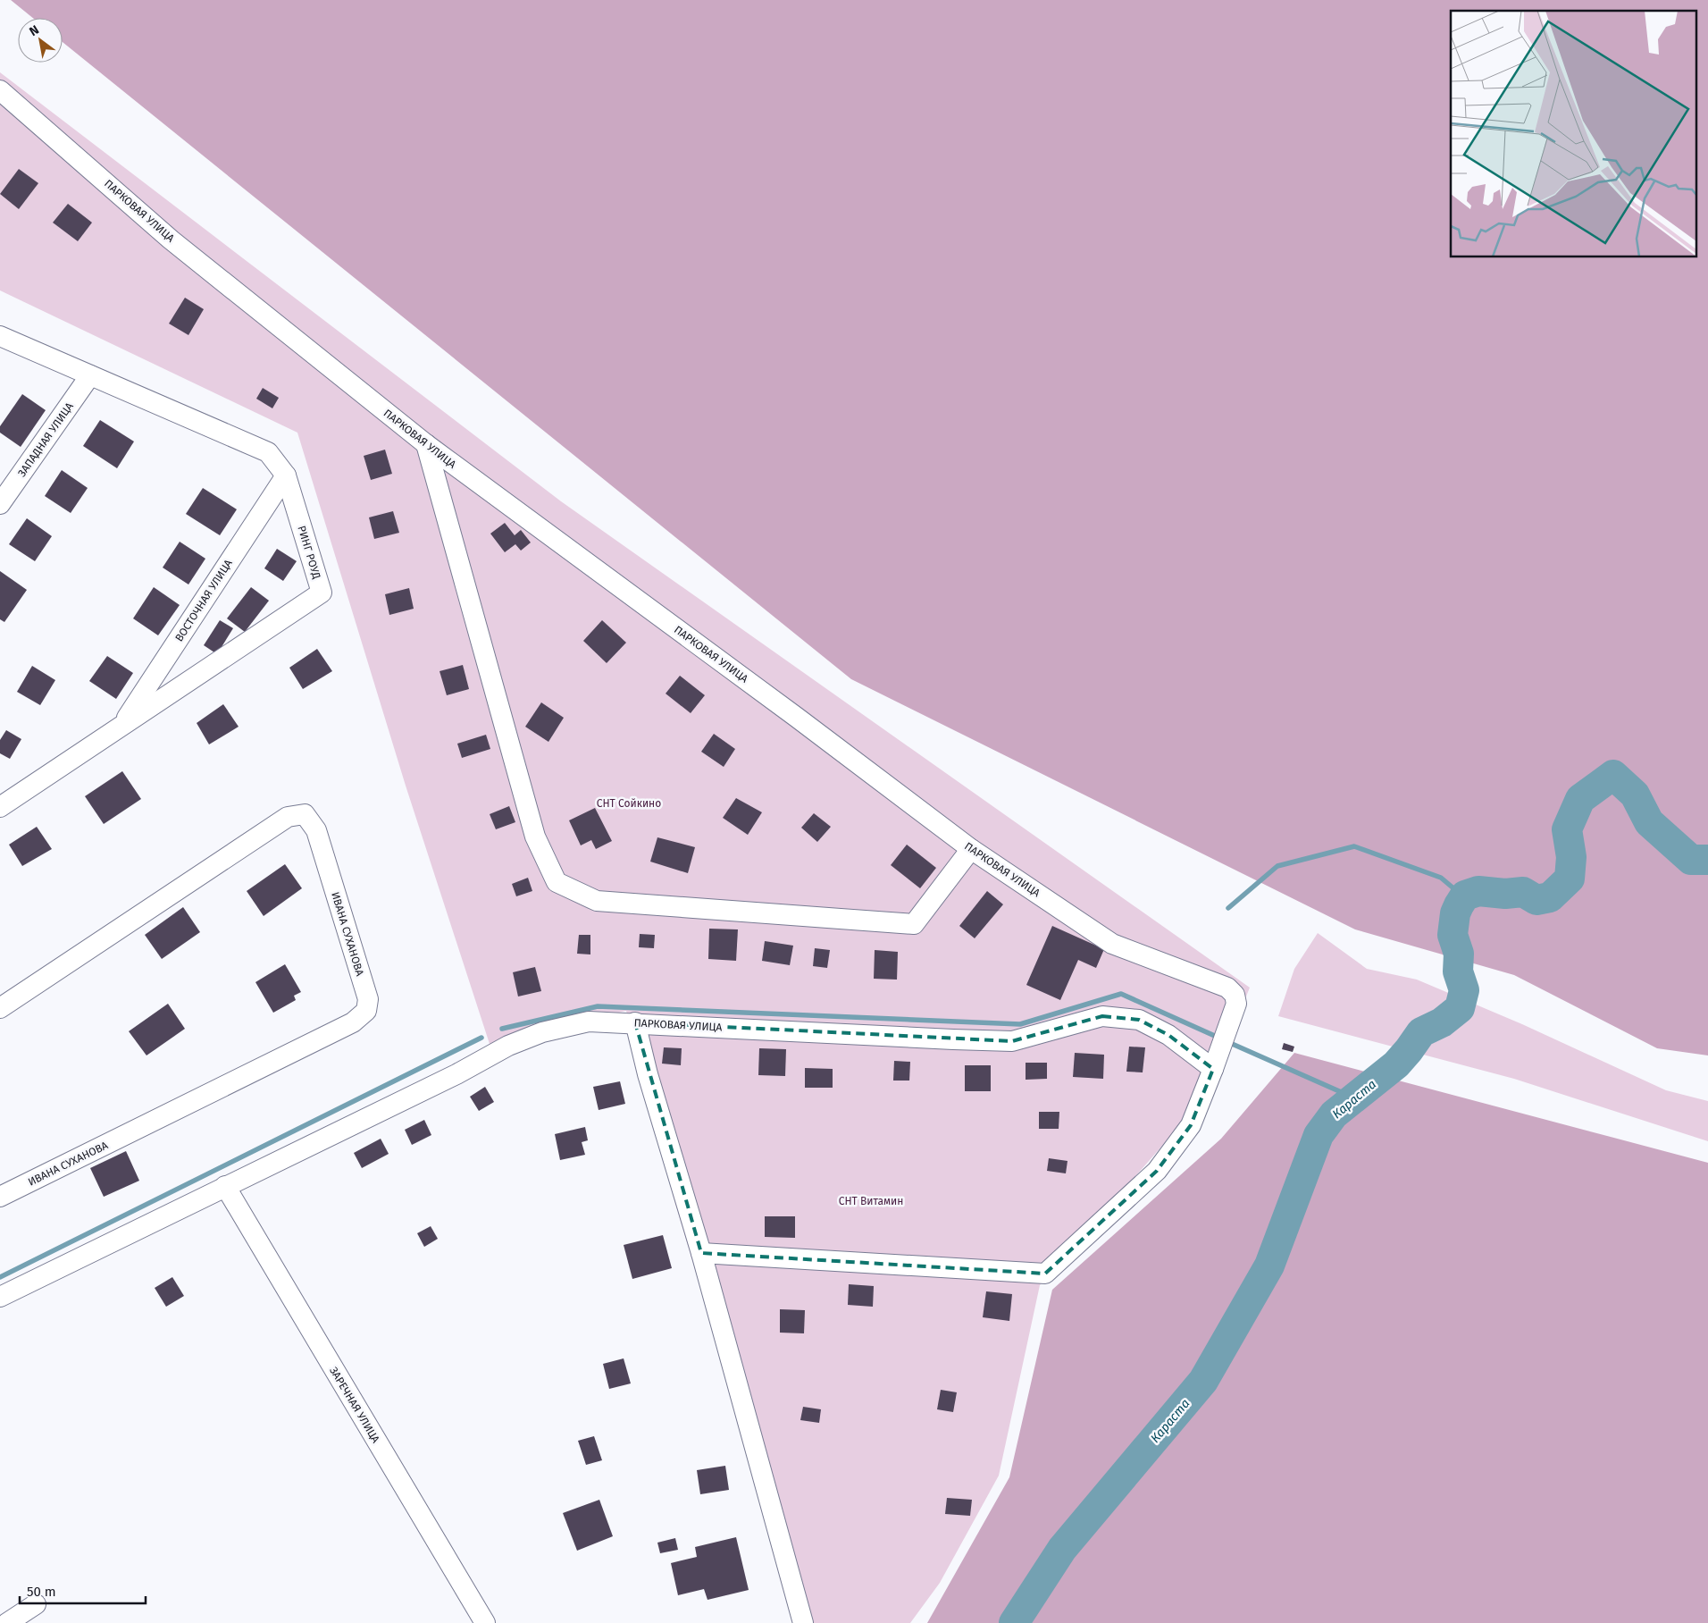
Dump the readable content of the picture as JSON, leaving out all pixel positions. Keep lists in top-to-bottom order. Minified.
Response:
{"streets":{"street":["ПАРКОВАЯ УЛИЦА","ЗАПАДНАЯ УЛИЦА","РИНГ РОУД","ВОСТОЧНАЯ УЛИЦА","ИВАНА СУХАНОВА","ЗАРЕЧНАЯ УЛИЦА"]},"crossings":[["ПАРКОВАЯ УЛИЦА","ЗАРЕЧНАЯ УЛИЦА"],["ЗАПАДНАЯ УЛИЦА","РИНГ РОУД"],["РИНГ РОУД","ВОСТОЧНАЯ УЛИЦА"]],"water":["Караста"],"parks":["СНТ Сойкино","СНТ Витамин"],"scale_bar":"50 m","north":"top left"}
